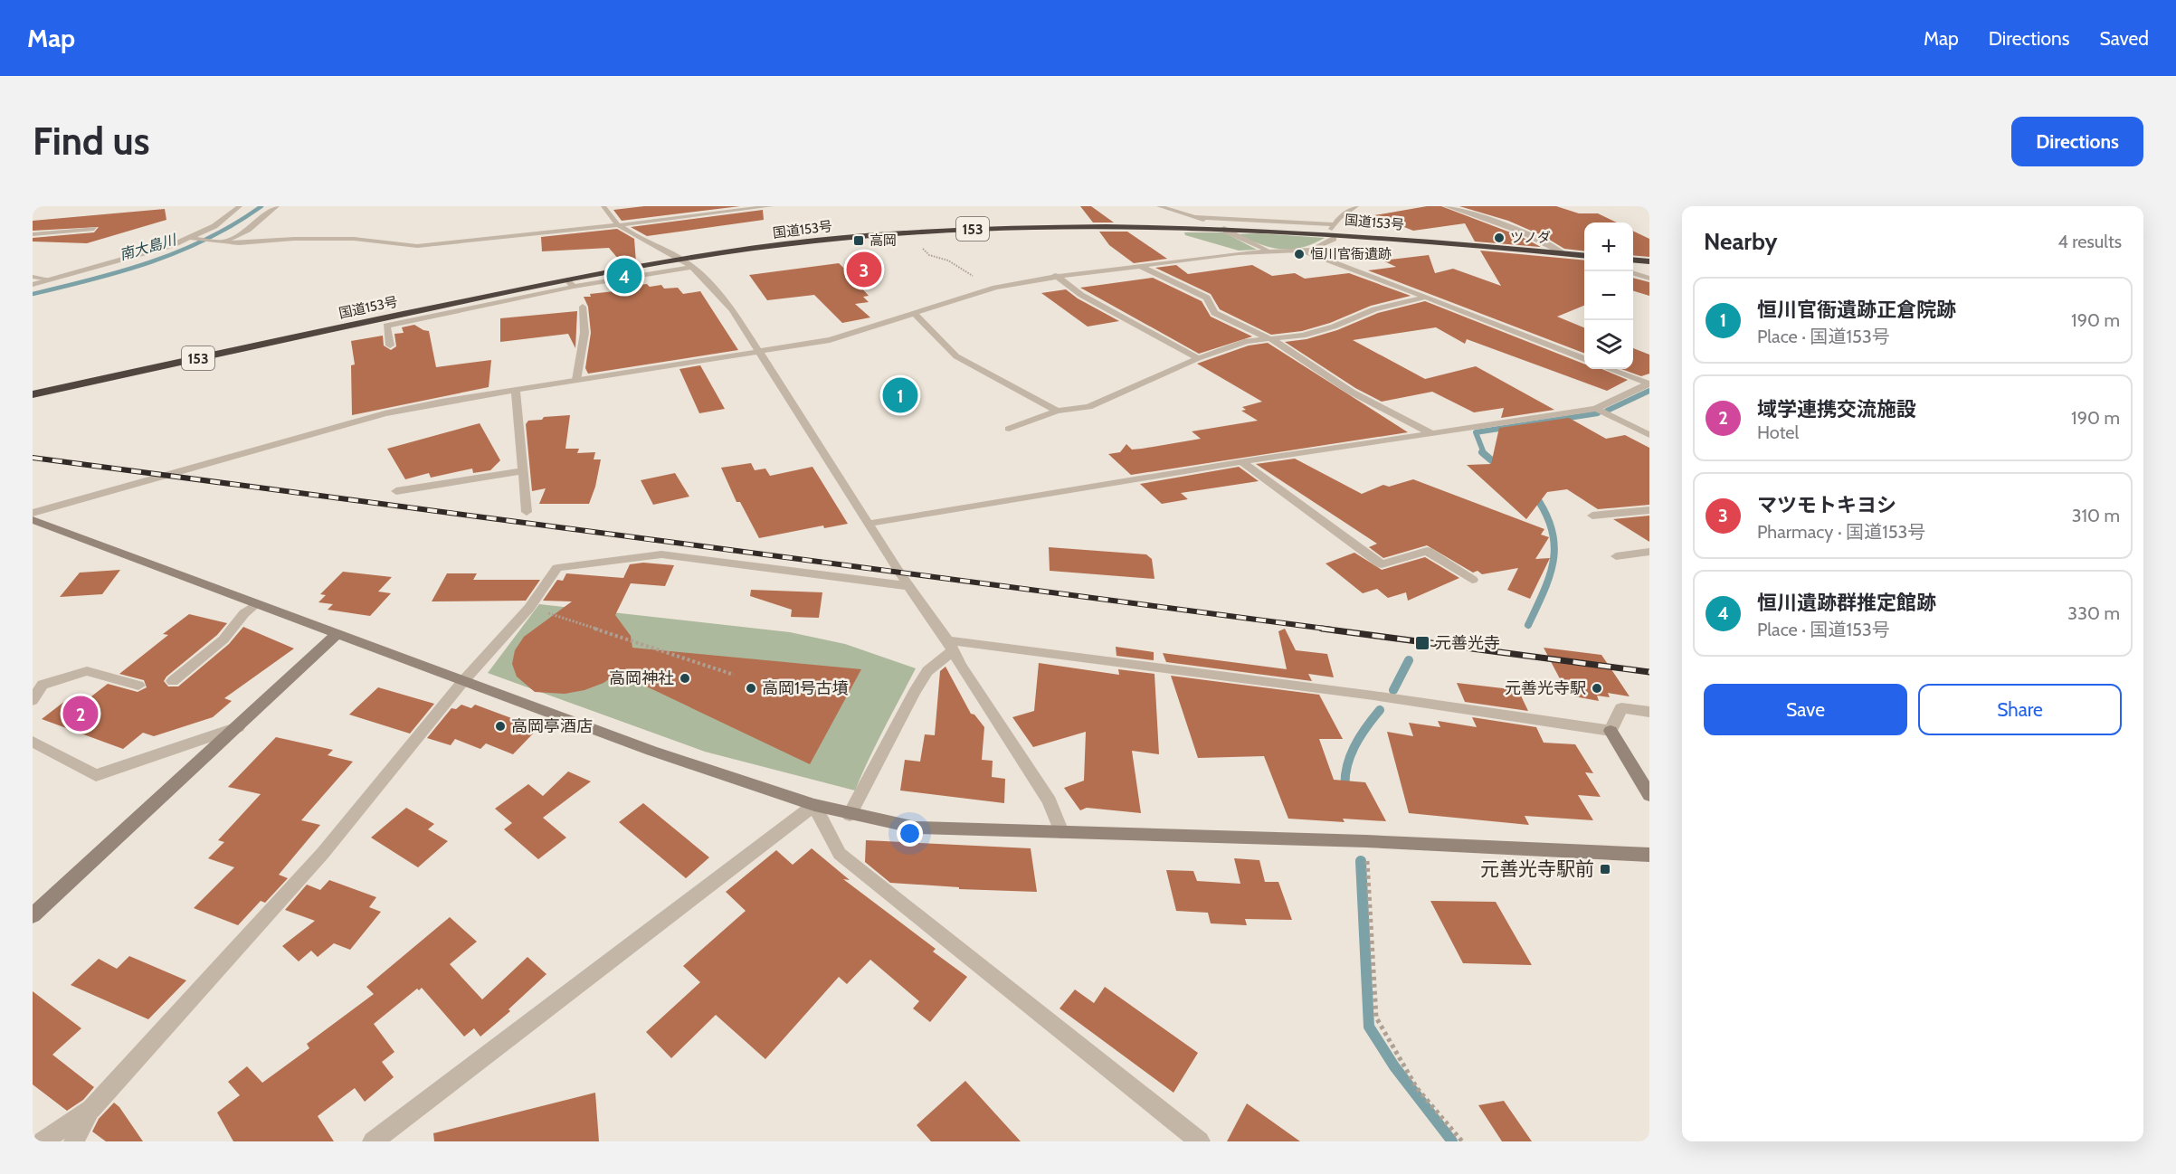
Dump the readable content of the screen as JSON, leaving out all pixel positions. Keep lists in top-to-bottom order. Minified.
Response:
{"streets":{"highway":["国道153号","153"]},"water":["南大島川"],"places":{"other":["ツノダ","恒川官衙遺跡","高岡神社","高岡1号古墳","元善光寺駅","高岡亭酒店"],"transit":["高岡","元善光寺","元善光寺駅前"]},"page":{"header":"Map","nav":["Map","Directions","Saved"],"buttons":["Directions",["Save","Share"]],"title":"Find us","heading":["Nearby","4 results"],"map_buttons":["+","−"],"pins":["3","4","1","2"],"list":[{"mark":"1","name":"恒川官衙遺跡正倉院跡","note":"Place · 国道153号","value":"190 m"},{"mark":"2","name":"域学連携交流施設","note":"Hotel","value":"190 m"},{"mark":"3","name":"マツモトキヨシ","note":"Pharmacy · 国道153号","value":"310 m"},{"mark":"4","name":"恒川遺跡群推定館跡","note":"Place · 国道153号","value":"330 m"}]}}
